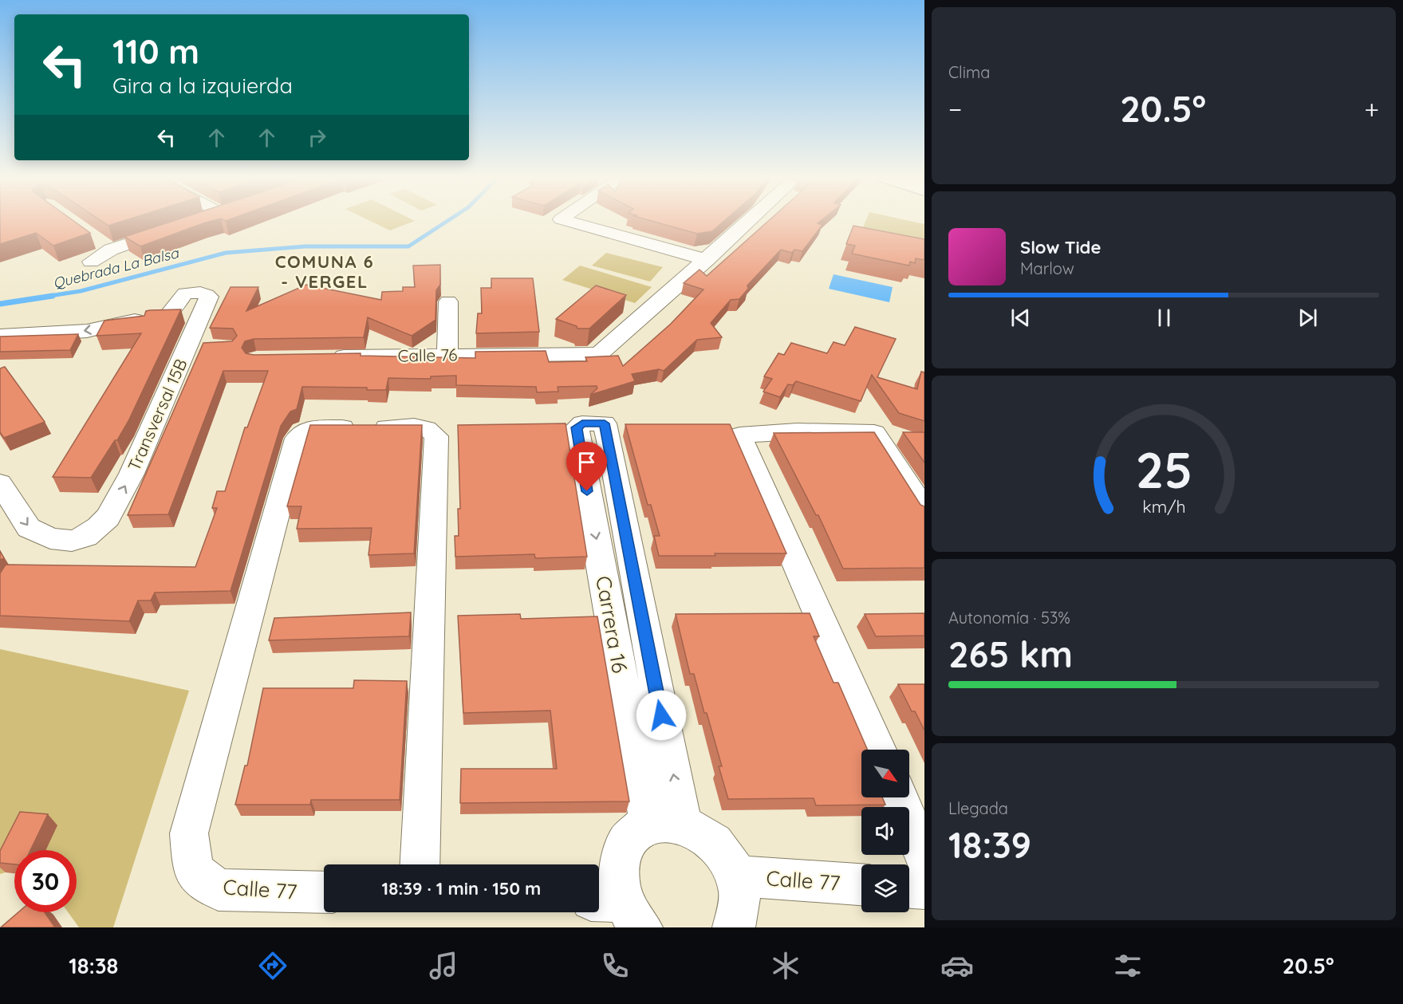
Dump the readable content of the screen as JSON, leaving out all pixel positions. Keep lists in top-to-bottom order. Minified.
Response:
{"streets":{"street":["Calle 76","Transversal 15B","Carrera 16","Calle 77"]},"districts":["COMUNA 6 - VERGEL"],"water":["Quebrada La Balsa"],"north":"bottom right","page":{"tile":["Clima",["Autonomía · 53%","265 km"],["Llegada","18:39"]],"turn":["110 m","Gira a la izquierda"],"heat":["−","20.5°","+"],"song":["Slow Tide","Marlow"],"limit":"30","trip":"18:39 · 1 min · 150 m","tabs":["18:38","20.5°"],"gauge":["25","km/h"]}}
